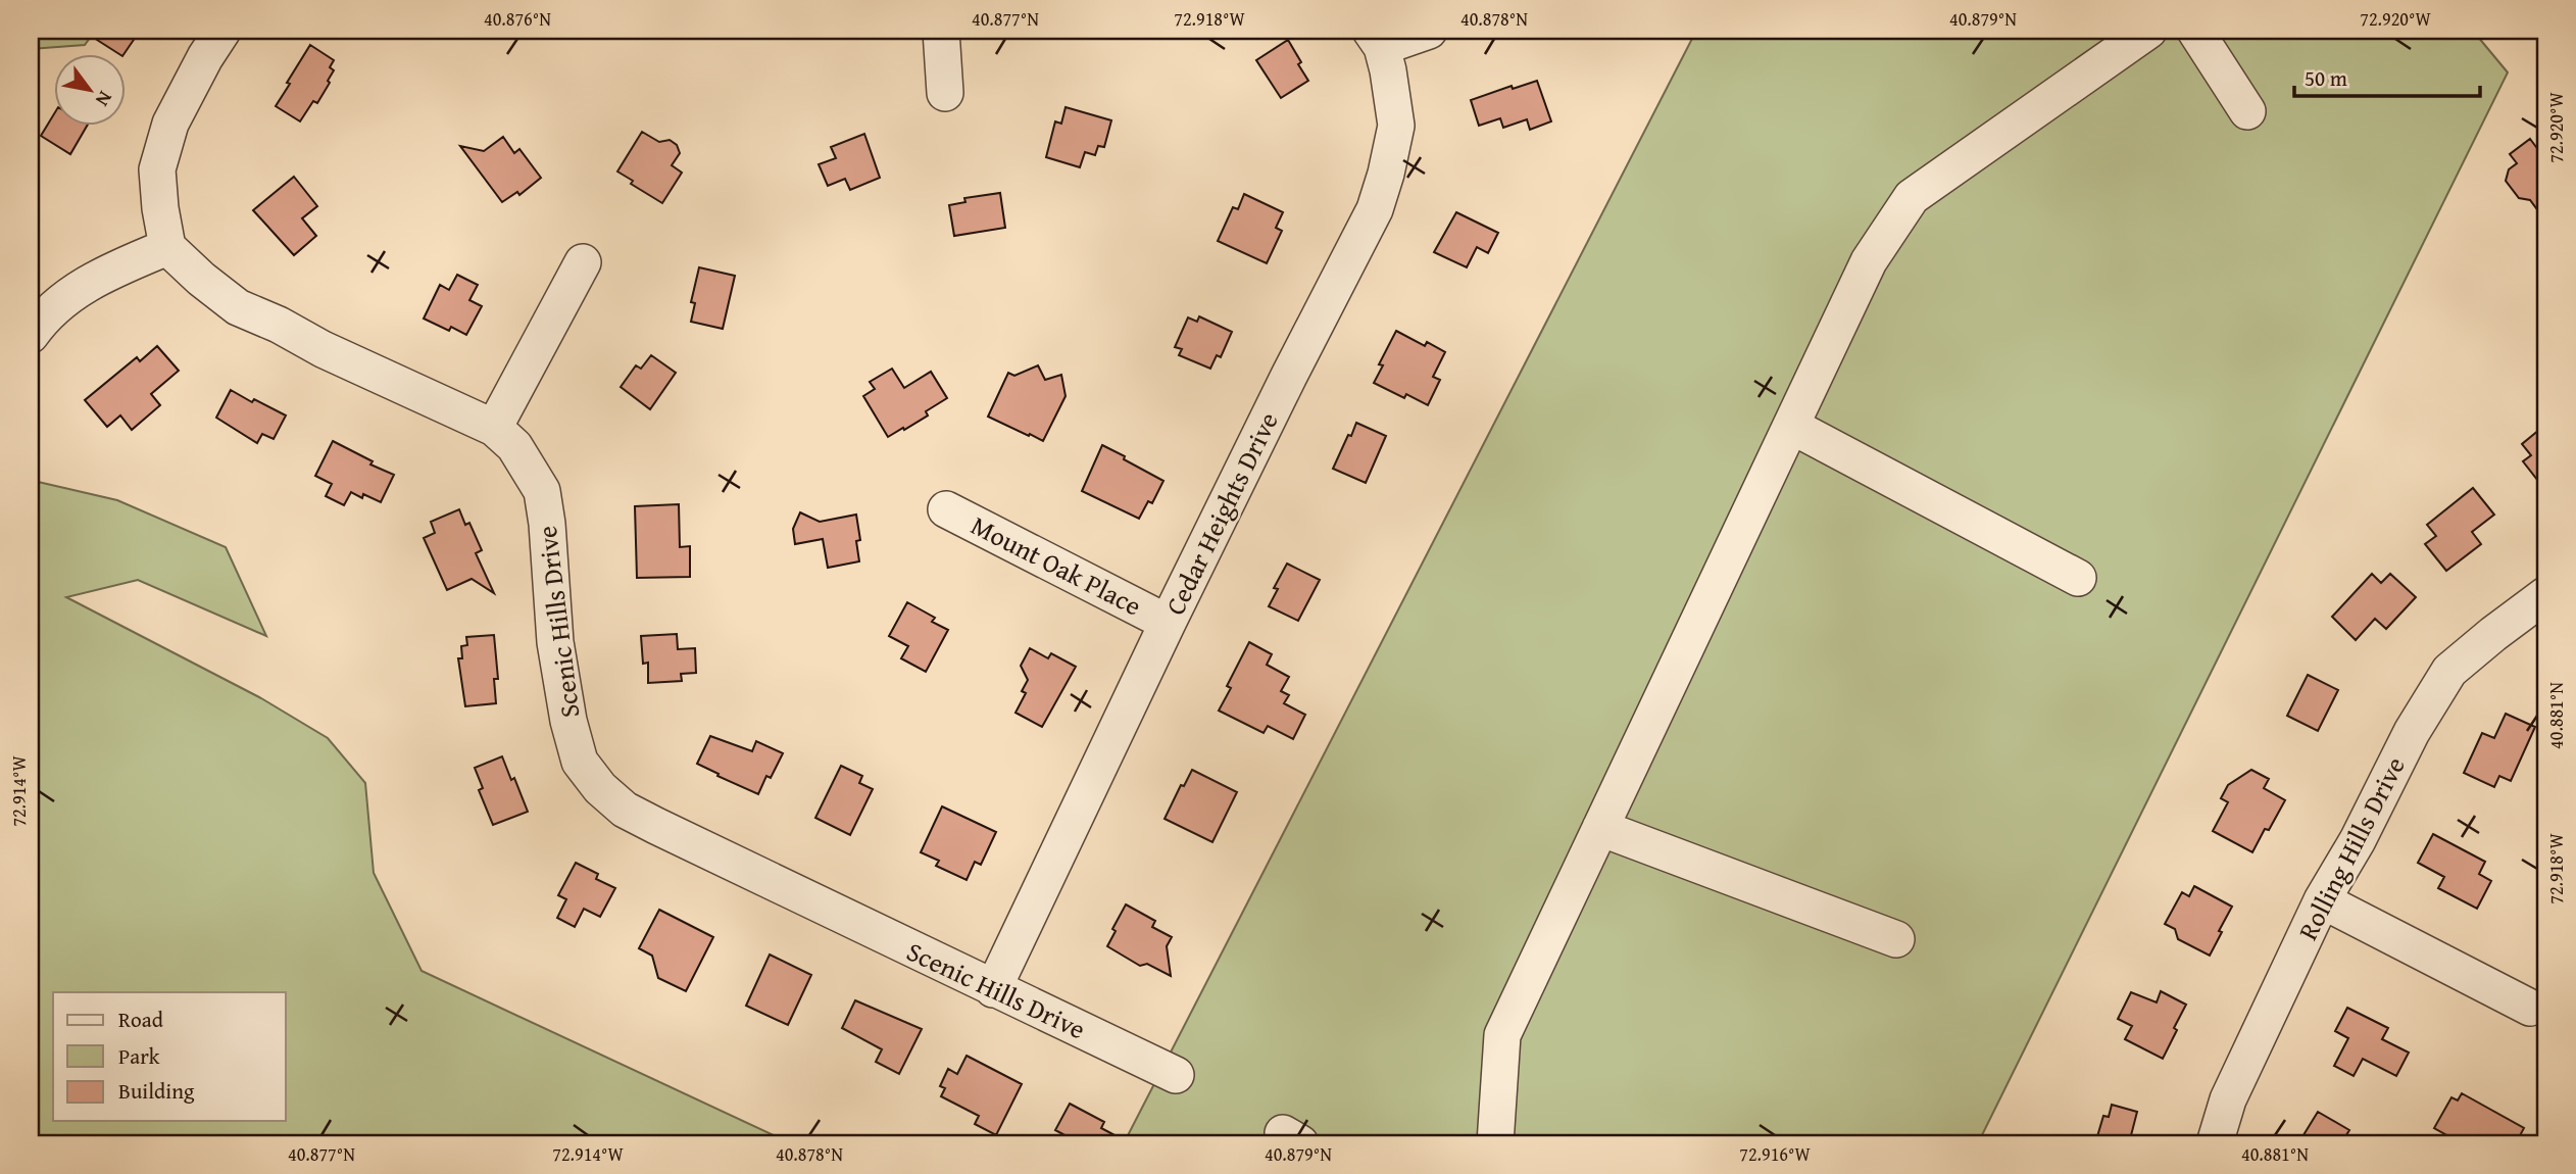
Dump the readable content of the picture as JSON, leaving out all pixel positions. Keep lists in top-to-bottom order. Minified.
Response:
{"streets":{"street":["Cedar Heights Drive","Mount Oak Place","Scenic Hills Drive","Rolling Hills Drive"]},"crossings":[["Cedar Heights Drive","Mount Oak Place"],["Cedar Heights Drive","Scenic Hills Drive"]],"legend":["Road","Park","Building"],"scale_bar":"50 m","north":"bottom right","coordinates":["40.876°N","40.877°N","72.918°W","40.878°N","40.879°N","72.920°W","40.881°N","72.914°W","72.916°W"]}
